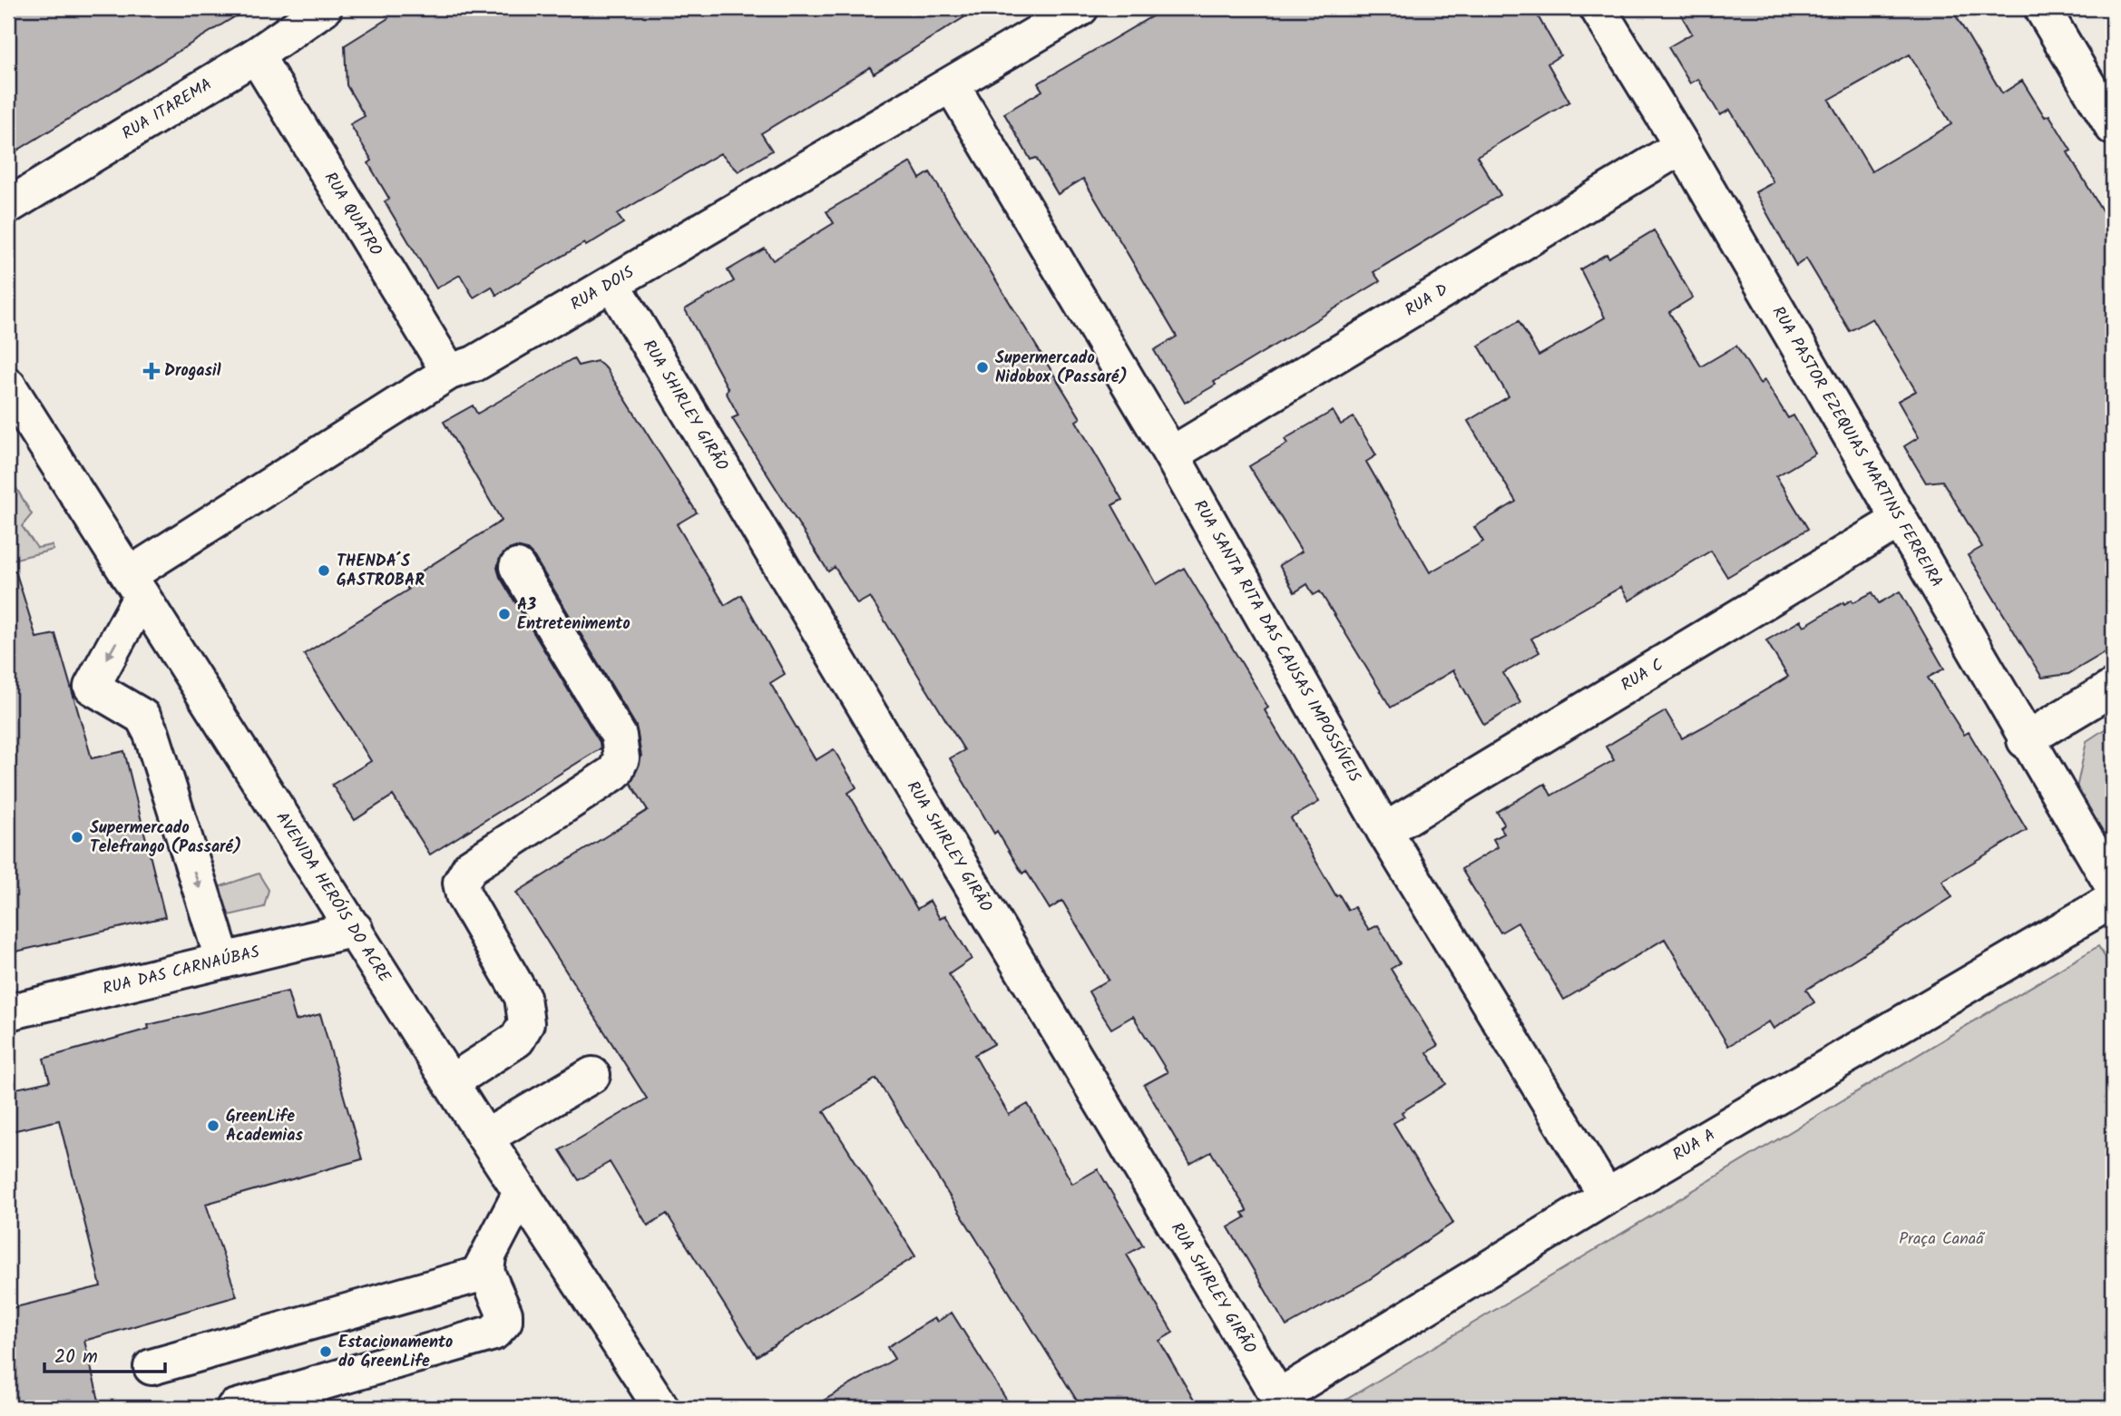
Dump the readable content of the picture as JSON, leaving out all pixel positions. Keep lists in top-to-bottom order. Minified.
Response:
{"streets":{"street":["RUA ITAREMA","RUA QUATRO","RUA DOIS","RUA D","RUA SHIRLEY GIRÃO","RUA PASTOR EZEQUIAS MARTINS FERREIRA","RUA SANTA RITA DAS CAUSAS IMPOSSÍVEIS","RUA C","AVENIDA HERÓIS DO ACRE","RUA DAS CARNAÚBAS","RUA A"]},"crossings":[["RUA ITAREMA","RUA QUATRO"],["RUA QUATRO","RUA DOIS"],["RUA DOIS","RUA SHIRLEY GIRÃO"],["RUA DOIS","RUA SANTA RITA DAS CAUSAS IMPOSSÍVEIS"],["RUA DOIS","AVENIDA HERÓIS DO ACRE"],["RUA D","RUA PASTOR EZEQUIAS MARTINS FERREIRA"],["RUA D","RUA SANTA RITA DAS CAUSAS IMPOSSÍVEIS"],["RUA SHIRLEY GIRÃO","RUA A"],["RUA PASTOR EZEQUIAS MARTINS FERREIRA","RUA C"],["RUA SANTA RITA DAS CAUSAS IMPOSSÍVEIS","RUA C"],["RUA SANTA RITA DAS CAUSAS IMPOSSÍVEIS","RUA A"],["AVENIDA HERÓIS DO ACRE","RUA DAS CARNAÚBAS"]],"parks":["Praça Canaã"],"places":{"other":["Supermercado Nidobox (Passaré)","THENDA´S GASTROBAR","A3 Entretenimento","Supermercado Telefrango (Passaré)","GreenLife Academias","Estacionamento do GreenLife"],"health":["Drogasil"]},"scale_bar":"20 m"}
